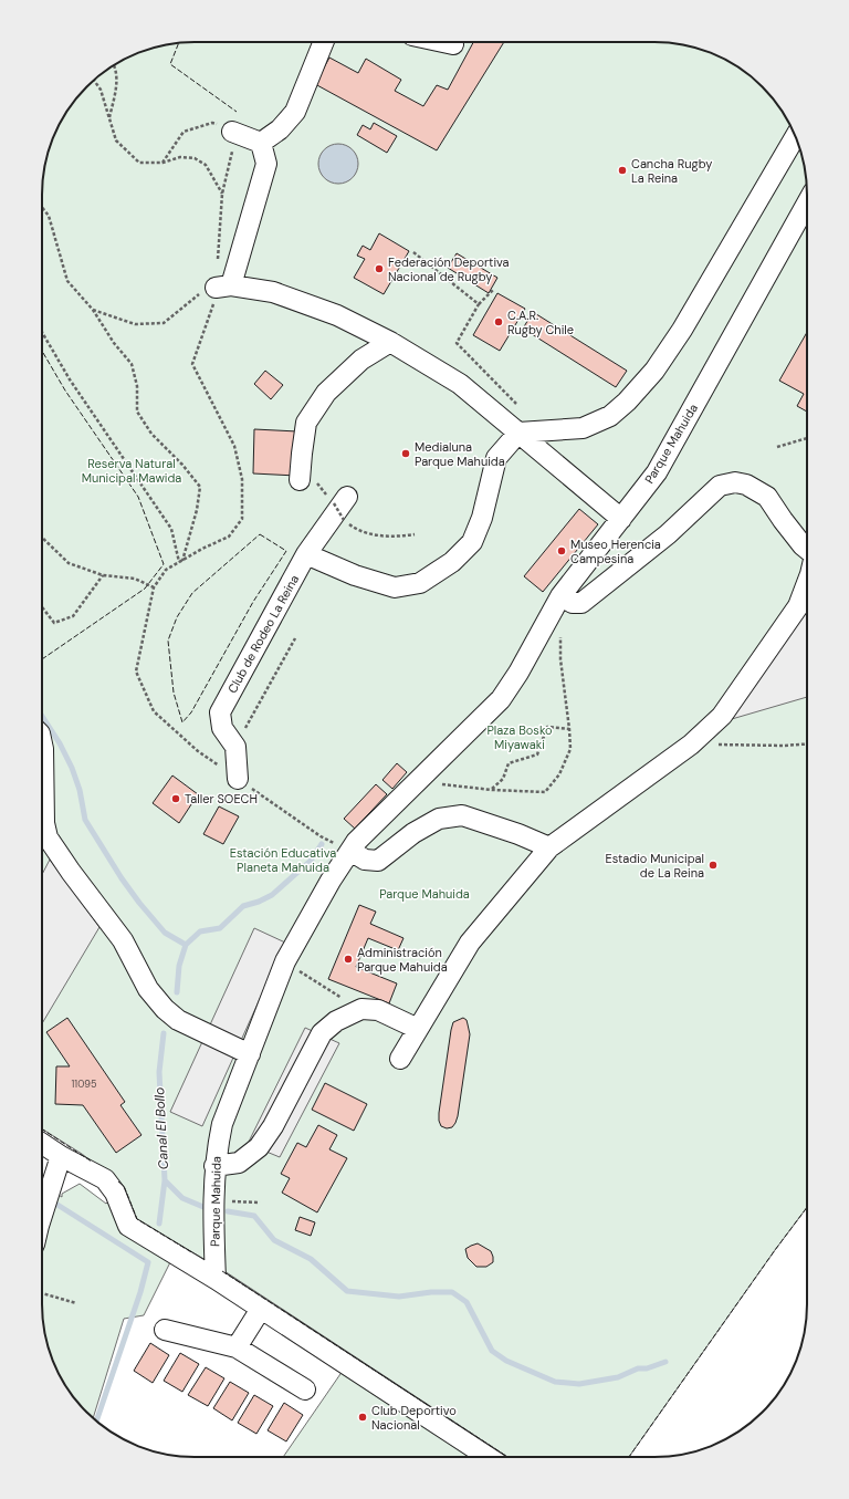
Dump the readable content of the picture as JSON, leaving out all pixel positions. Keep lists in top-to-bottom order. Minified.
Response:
{"streets":{"street":["Parque Mahuida","Club de Rodeo La Reina"]},"water":["Canal El Bollo"],"parks":["Reserva Natural Municipal Mawida","Plaza Bosko Miyawaki","Estación Educativa Planeta Mahuida","Parque Mahuida"],"places":["Cancha Rugby La Reina","Federación Deportiva Nacional de Rugby","C.A.R. Rugby Chile","Medialuna Parque Mahuida","Museo Herencia Campesina","Taller SOECH","Estadio Municipal de La Reina","Administración Parque Mahuida","Club Deportivo Nacional"],"house_numbers":["11095"]}
